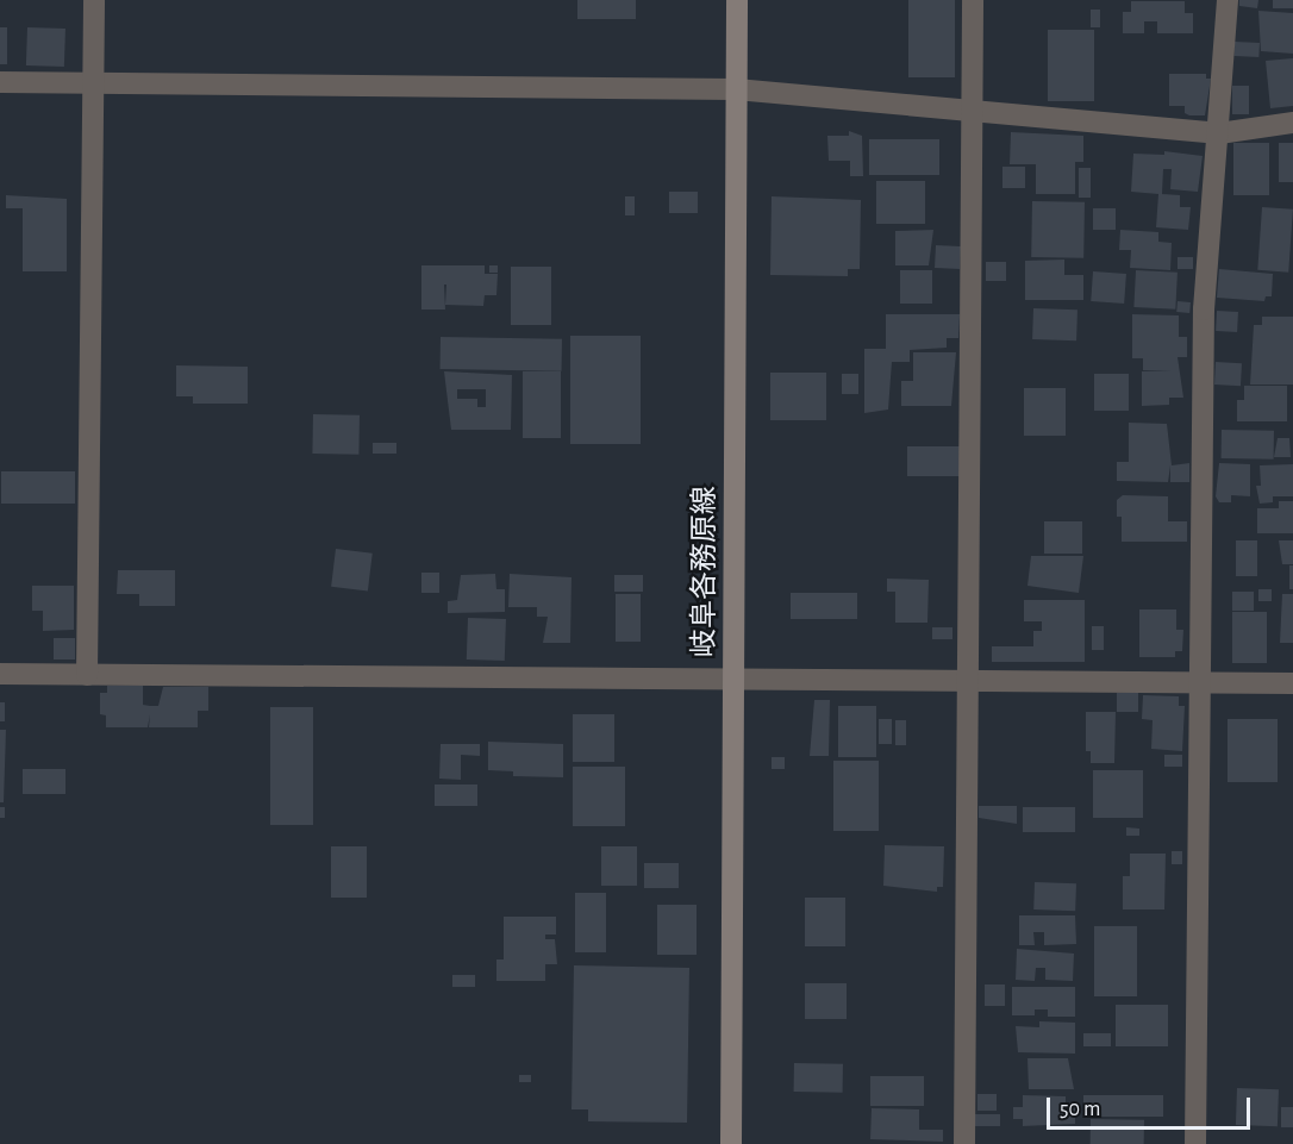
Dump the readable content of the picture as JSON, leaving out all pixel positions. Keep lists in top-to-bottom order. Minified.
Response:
{"streets":{"main road":["岐阜各務原線"]},"scale_bar":"50 m"}
